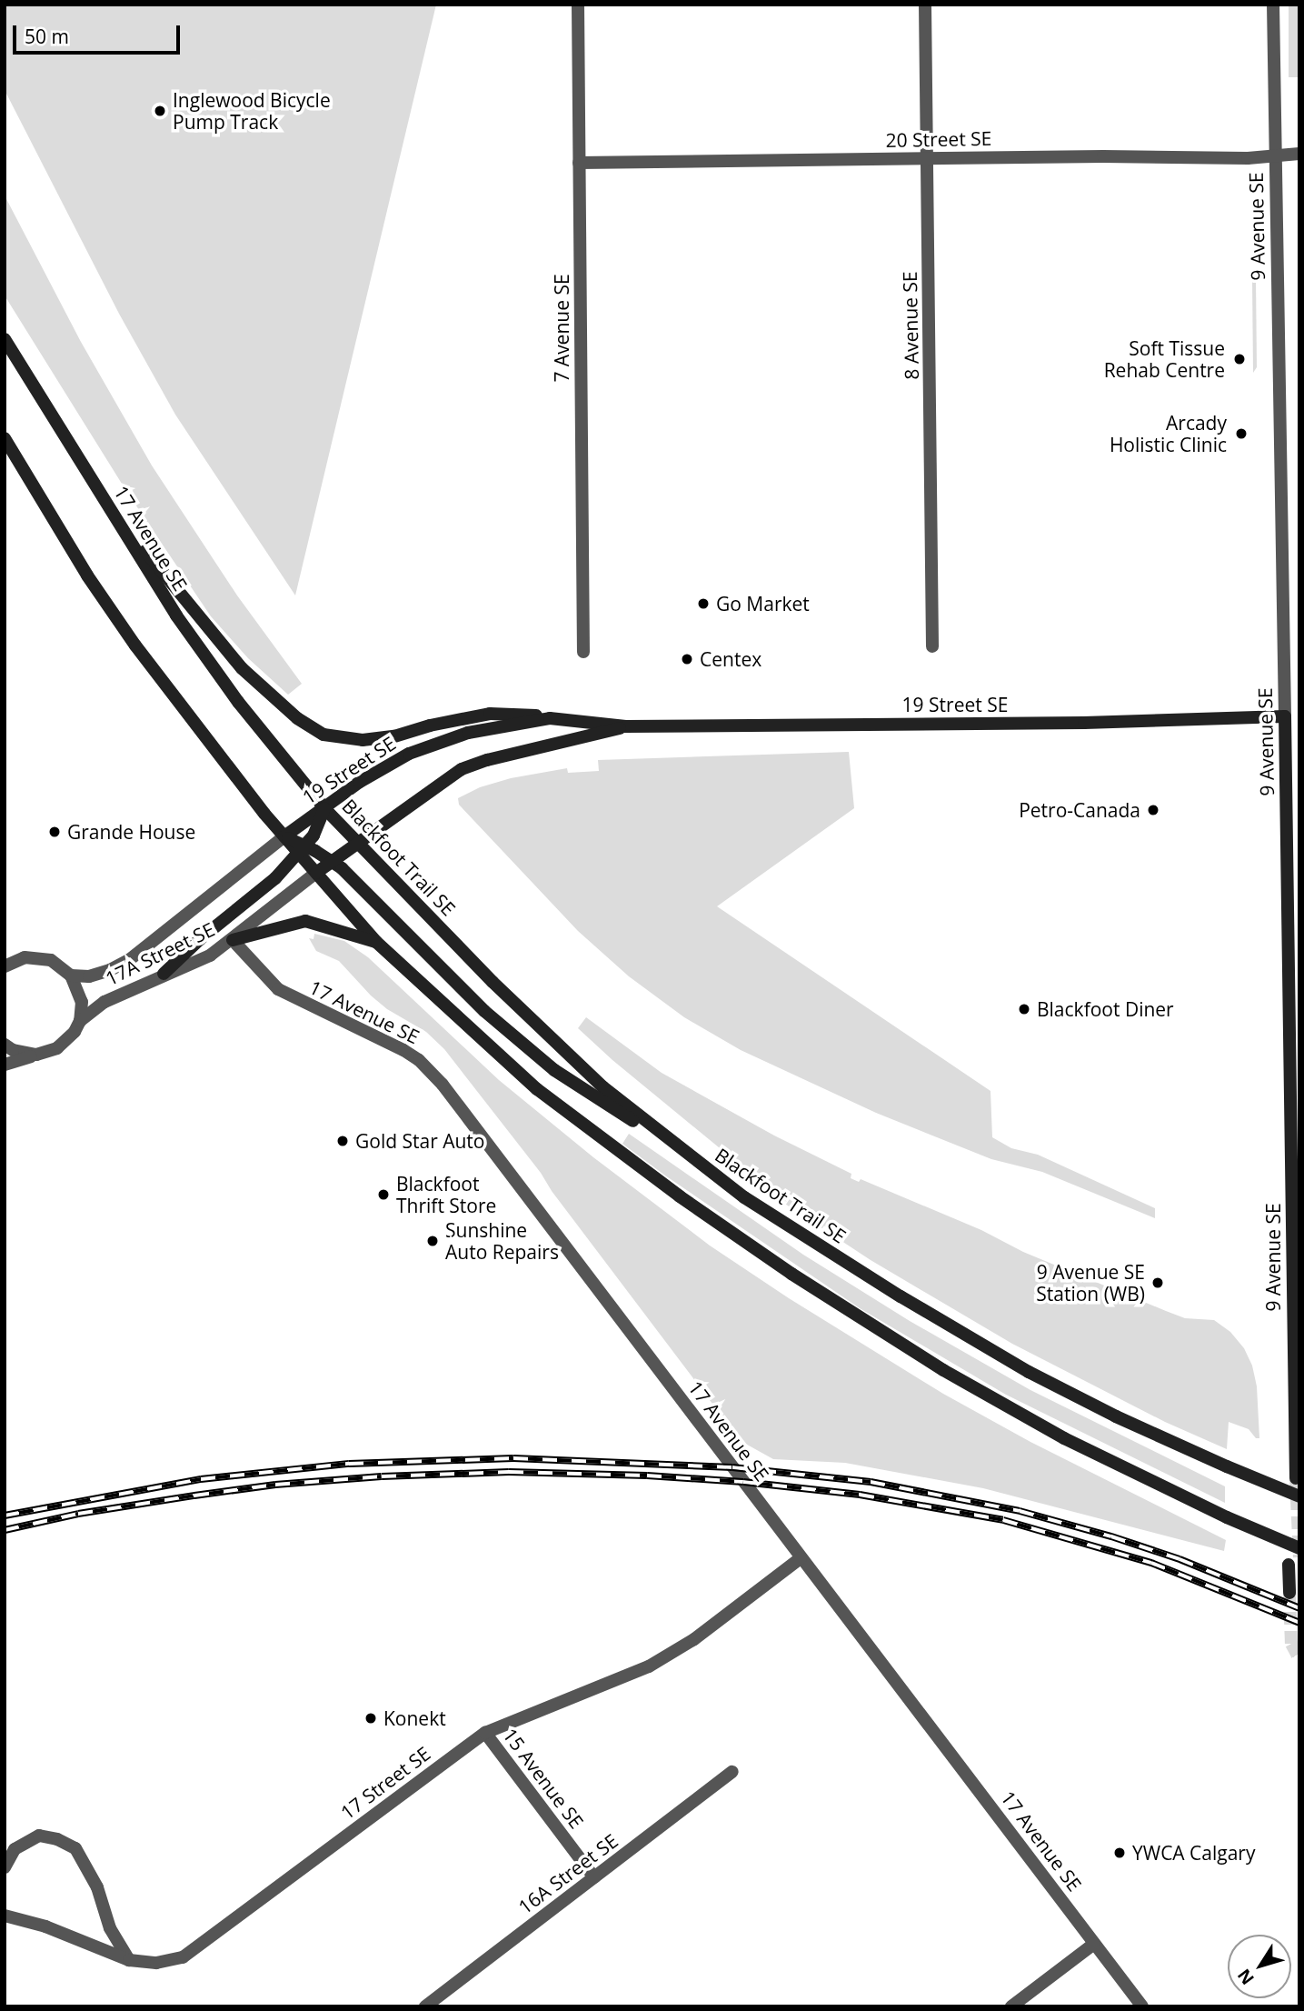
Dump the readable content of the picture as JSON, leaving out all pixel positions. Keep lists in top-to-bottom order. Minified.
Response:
{"streets":{"main road":["9 Avenue SE","17 Avenue SE","19 Street SE","Blackfoot Trail SE"],"street":["20 Street SE","8 Avenue SE","7 Avenue SE","17A Street SE","15 Avenue SE","17 Street SE","16A Street SE"]},"crossings":[["20 Street SE","9 Avenue SE"],["20 Street SE","8 Avenue SE"],["20 Street SE","7 Avenue SE"],["9 Avenue SE","19 Street SE"],["17 Avenue SE","19 Street SE"],["17 Avenue SE","Blackfoot Trail SE"],["17 Avenue SE","17A Street SE"],["17 Avenue SE","17 Street SE"],["19 Street SE","Blackfoot Trail SE"],["19 Street SE","17A Street SE"],["15 Avenue SE","17 Street SE"],["15 Avenue SE","16A Street SE"]],"places":["Inglewood Bicycle Pump Track","Soft Tissue Rehab Centre","Arcady Holistic Clinic","Go Market","Centex","Petro-Canada","Grande House","Blackfoot Diner","Gold Star Auto","Blackfoot Thrift Store","Sunshine Auto Repairs","9 Avenue SE Station (WB)","Konekt","YWCA Calgary"],"scale_bar":"50 m","north":"bottom left"}
